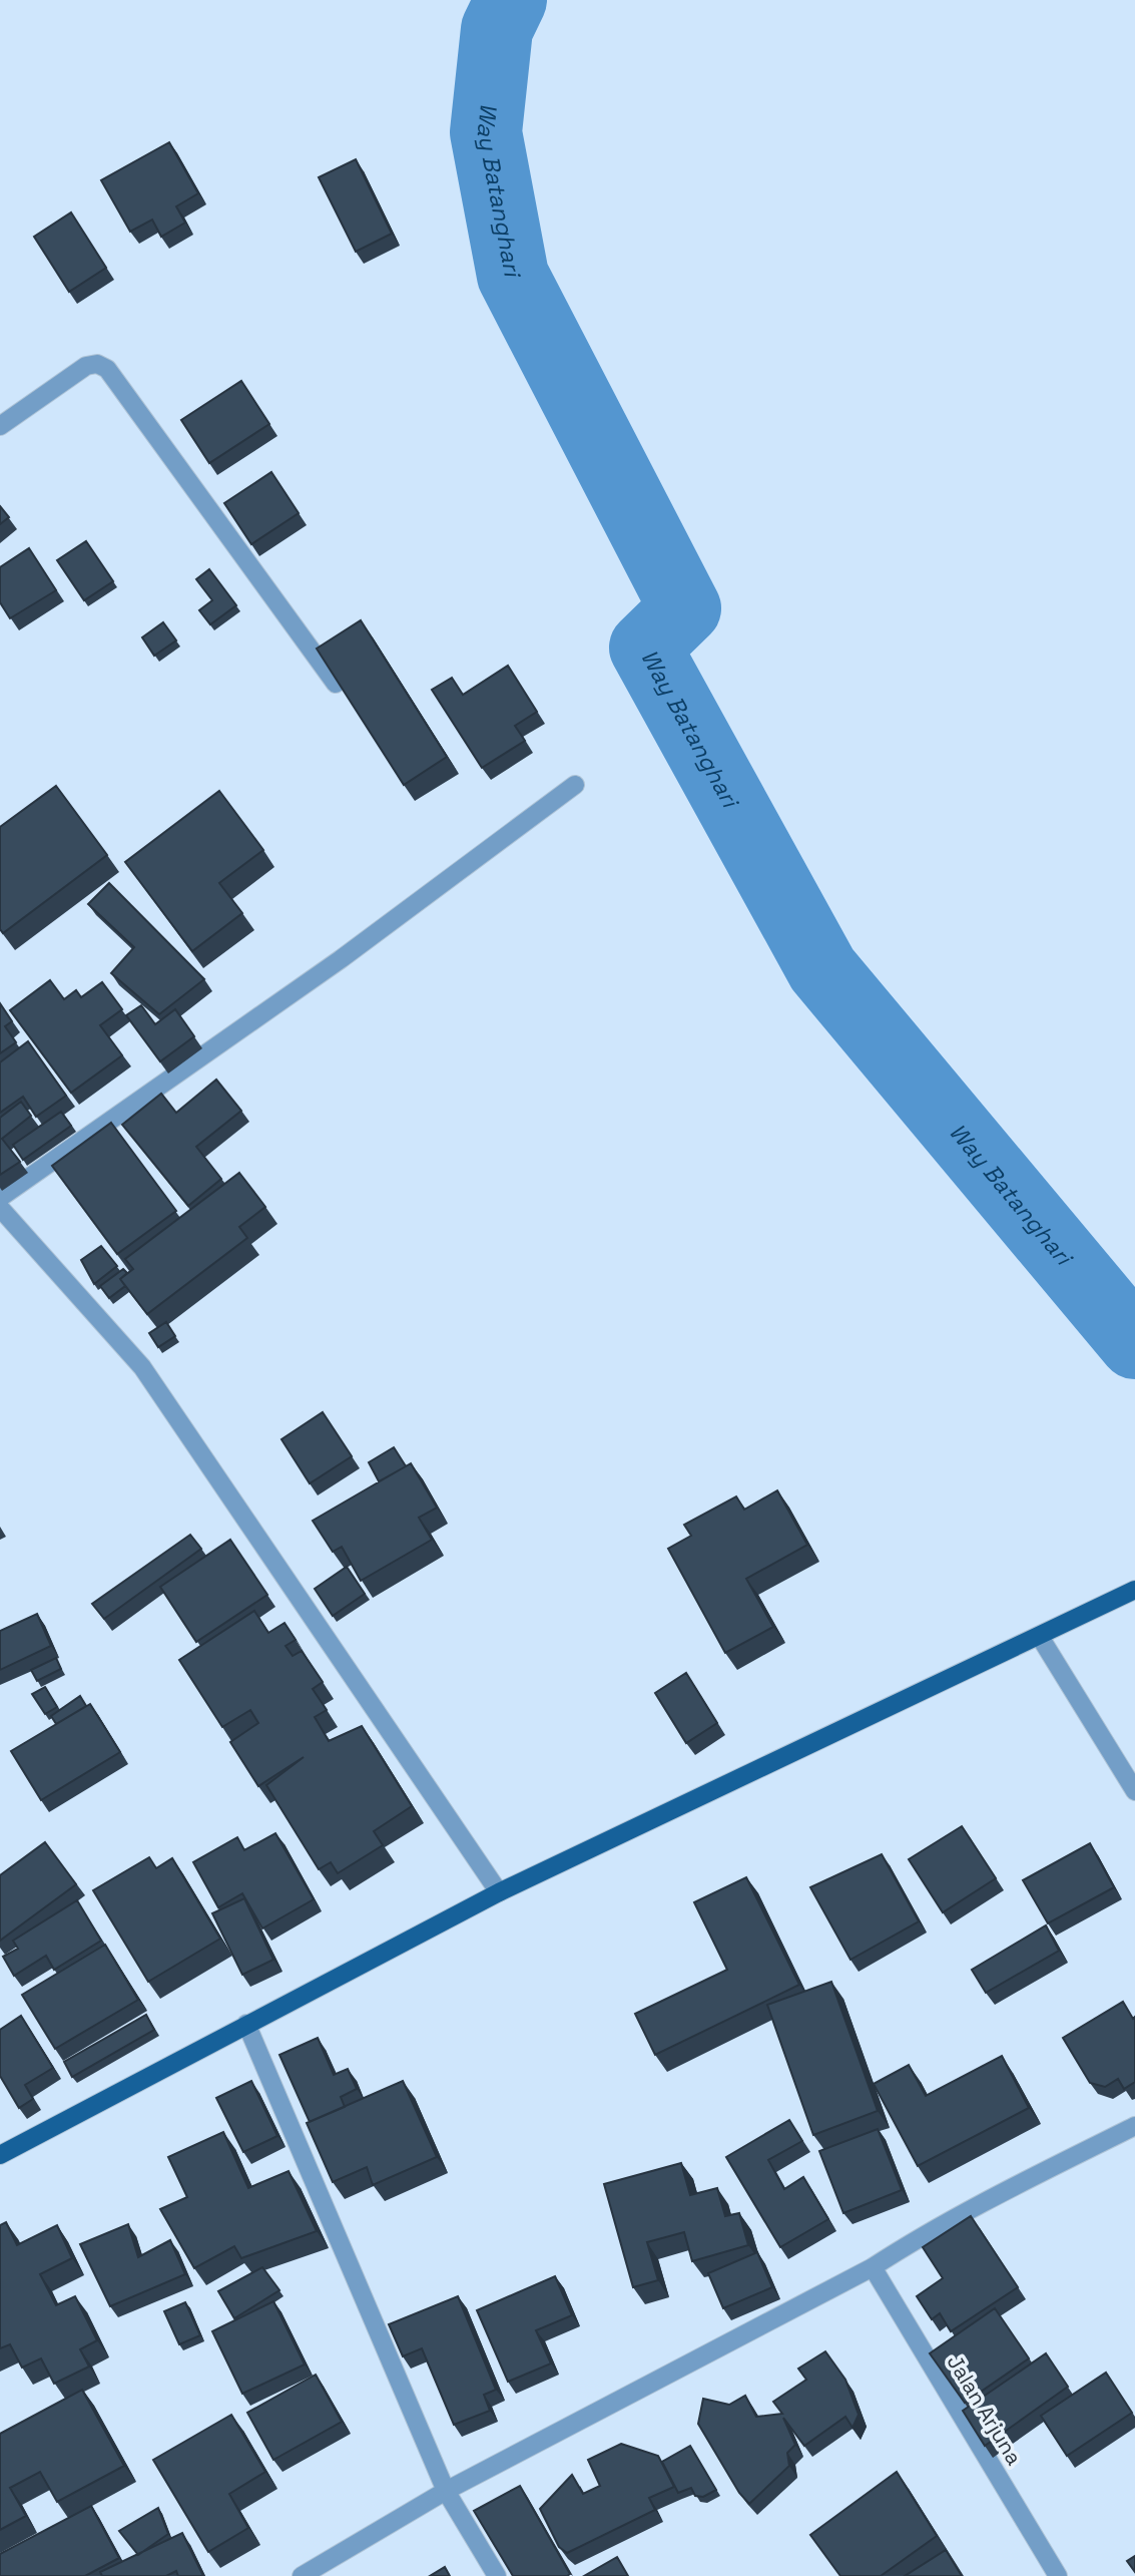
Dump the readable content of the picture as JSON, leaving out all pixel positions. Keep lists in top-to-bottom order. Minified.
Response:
{"streets":{"street":["Jalan Arjuna"]},"water":["Way Batanghari"]}
